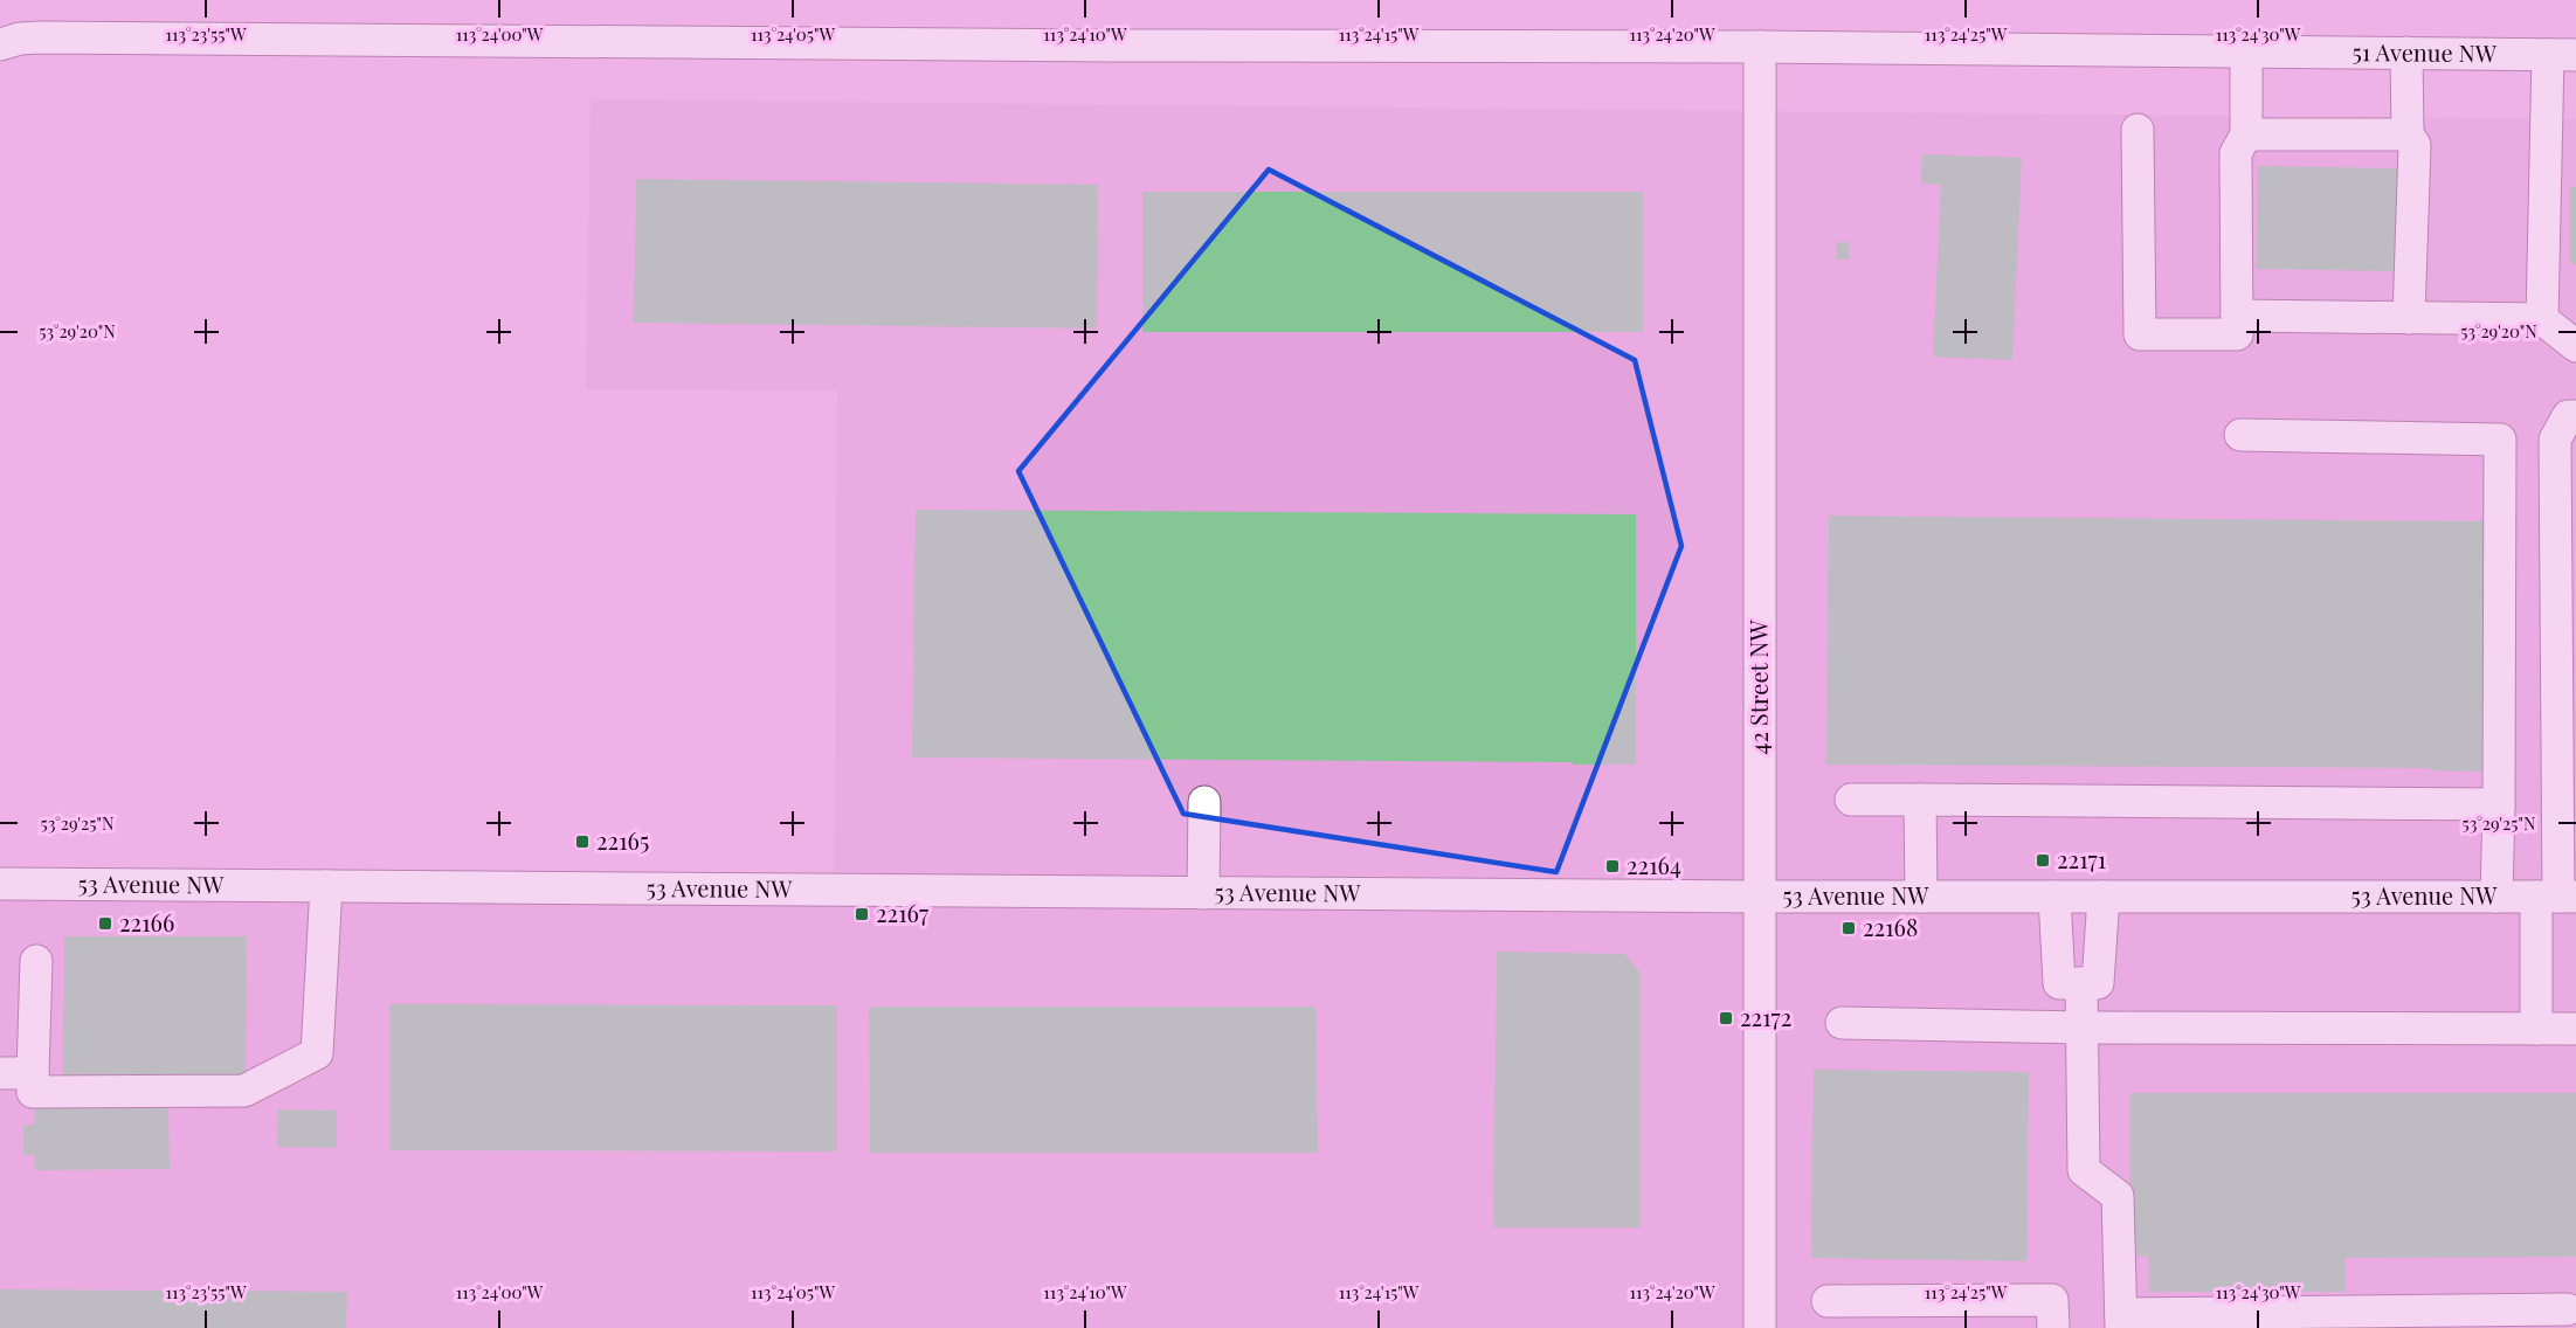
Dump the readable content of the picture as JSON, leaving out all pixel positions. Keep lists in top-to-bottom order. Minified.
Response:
{"streets":{"street":["51 Avenue NW","42 Street NW","53 Avenue NW"]},"crossings":[["51 Avenue NW","42 Street NW"],["42 Street NW","53 Avenue NW"]],"places":{"transit":["22165","22171","22164","22167","22166","22168","22172"]},"coordinates":["113°23'55\"W","113°24'00\"W","113°24'05\"W","113°24'10\"W","113°24'15\"W","113°24'20\"W","113°24'25\"W","113°24'30\"W","53°29'20\"N","53°29'25\"N"]}
